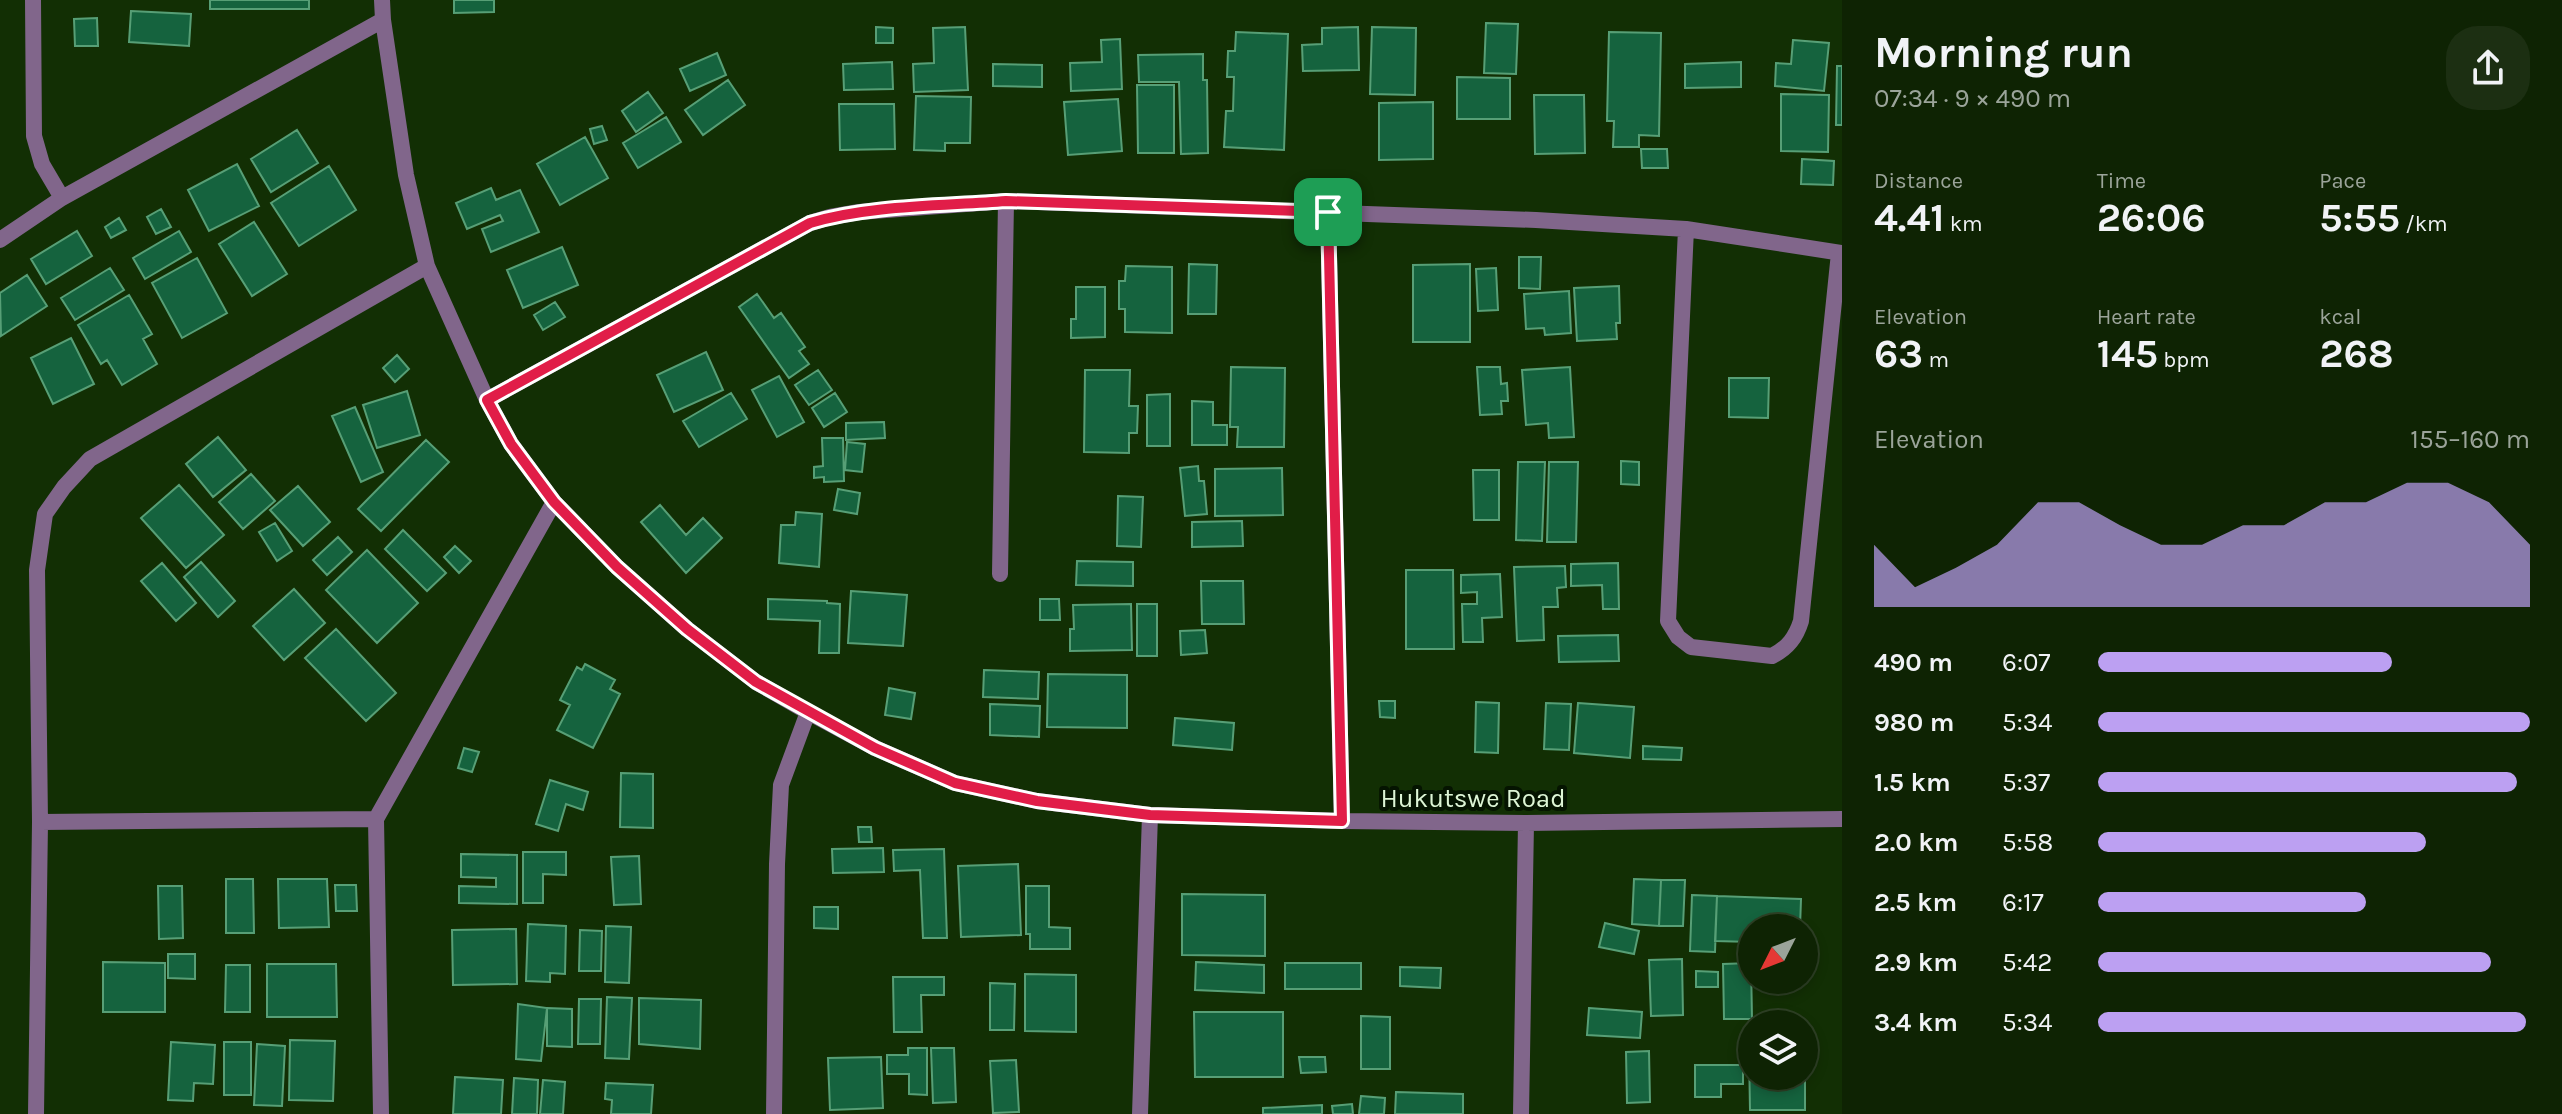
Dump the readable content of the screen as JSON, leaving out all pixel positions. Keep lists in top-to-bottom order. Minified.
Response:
{"streets":{"street":["Hukutswe Road"]},"north":"bottom left","page":{"heading":["Morning run","07:34 · 9 × 490 m"],"stats":[["Distance","4.41 km"],["Time","26:06"],["Pace","5:55 /km"],["Elevation","63 m"],["Heart rate","145 bpm"],["kcal","268"]],"chart":["Elevation","155–160 m"],"list":[{"name":"490 m","note":"6:07"},{"name":"980 m","note":"5:34"},{"name":"1.5 km","note":"5:37"},{"name":"2.0 km","note":"5:58"},{"name":"2.5 km","note":"6:17"},{"name":"2.9 km","note":"5:42"},{"name":"3.4 km","note":"5:34"}]}}
